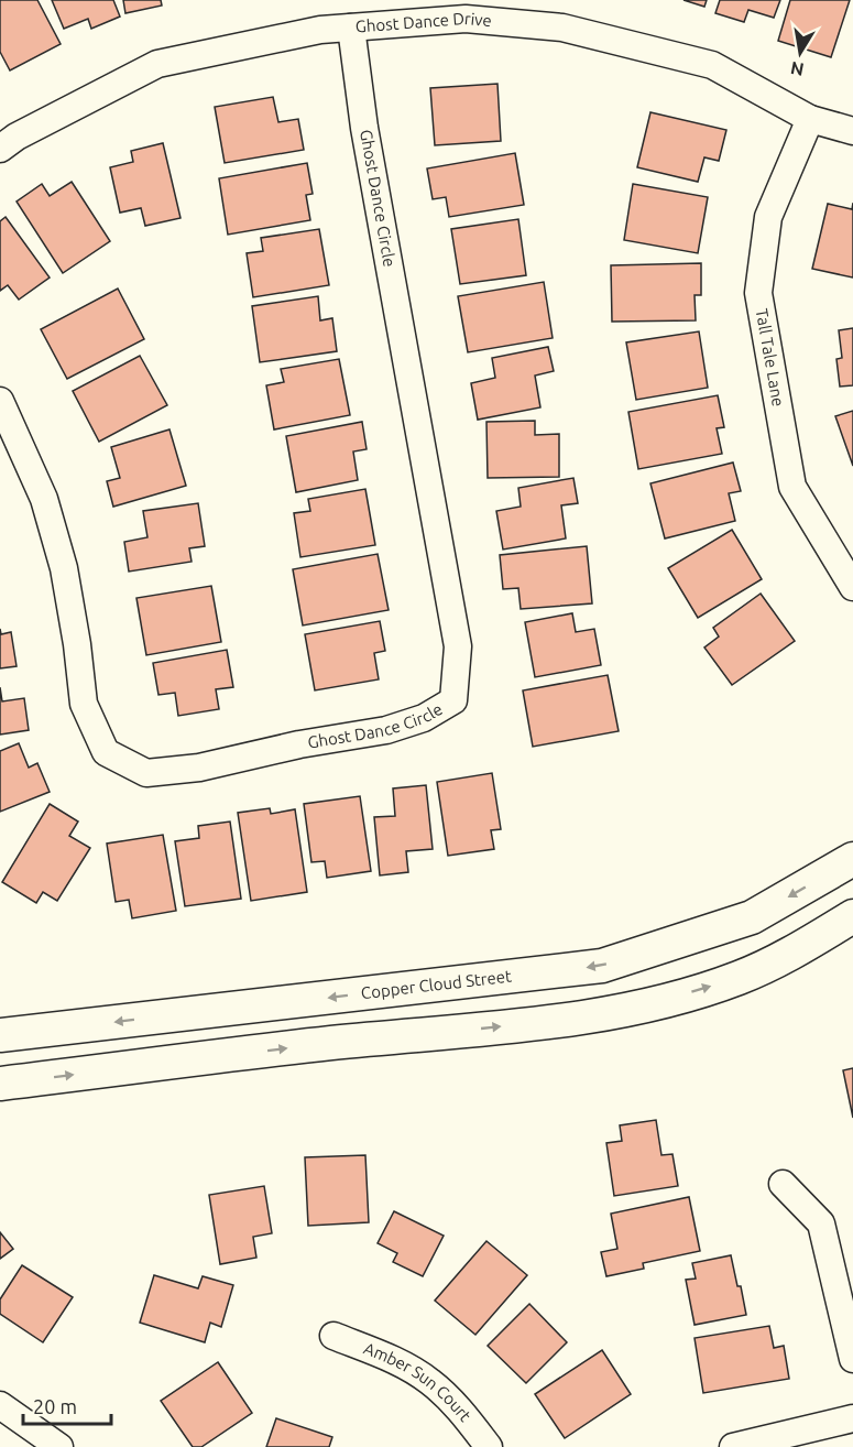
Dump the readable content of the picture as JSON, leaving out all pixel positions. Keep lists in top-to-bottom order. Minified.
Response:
{"streets":{"street":["Ghost Dance Drive","Ghost Dance Circle","Tall Tale Lane","Copper Cloud Street","Amber Sun Court"]},"crossings":[["Ghost Dance Drive","Ghost Dance Circle"],["Ghost Dance Drive","Tall Tale Lane"]],"scale_bar":"20 m","north":"bottom"}
